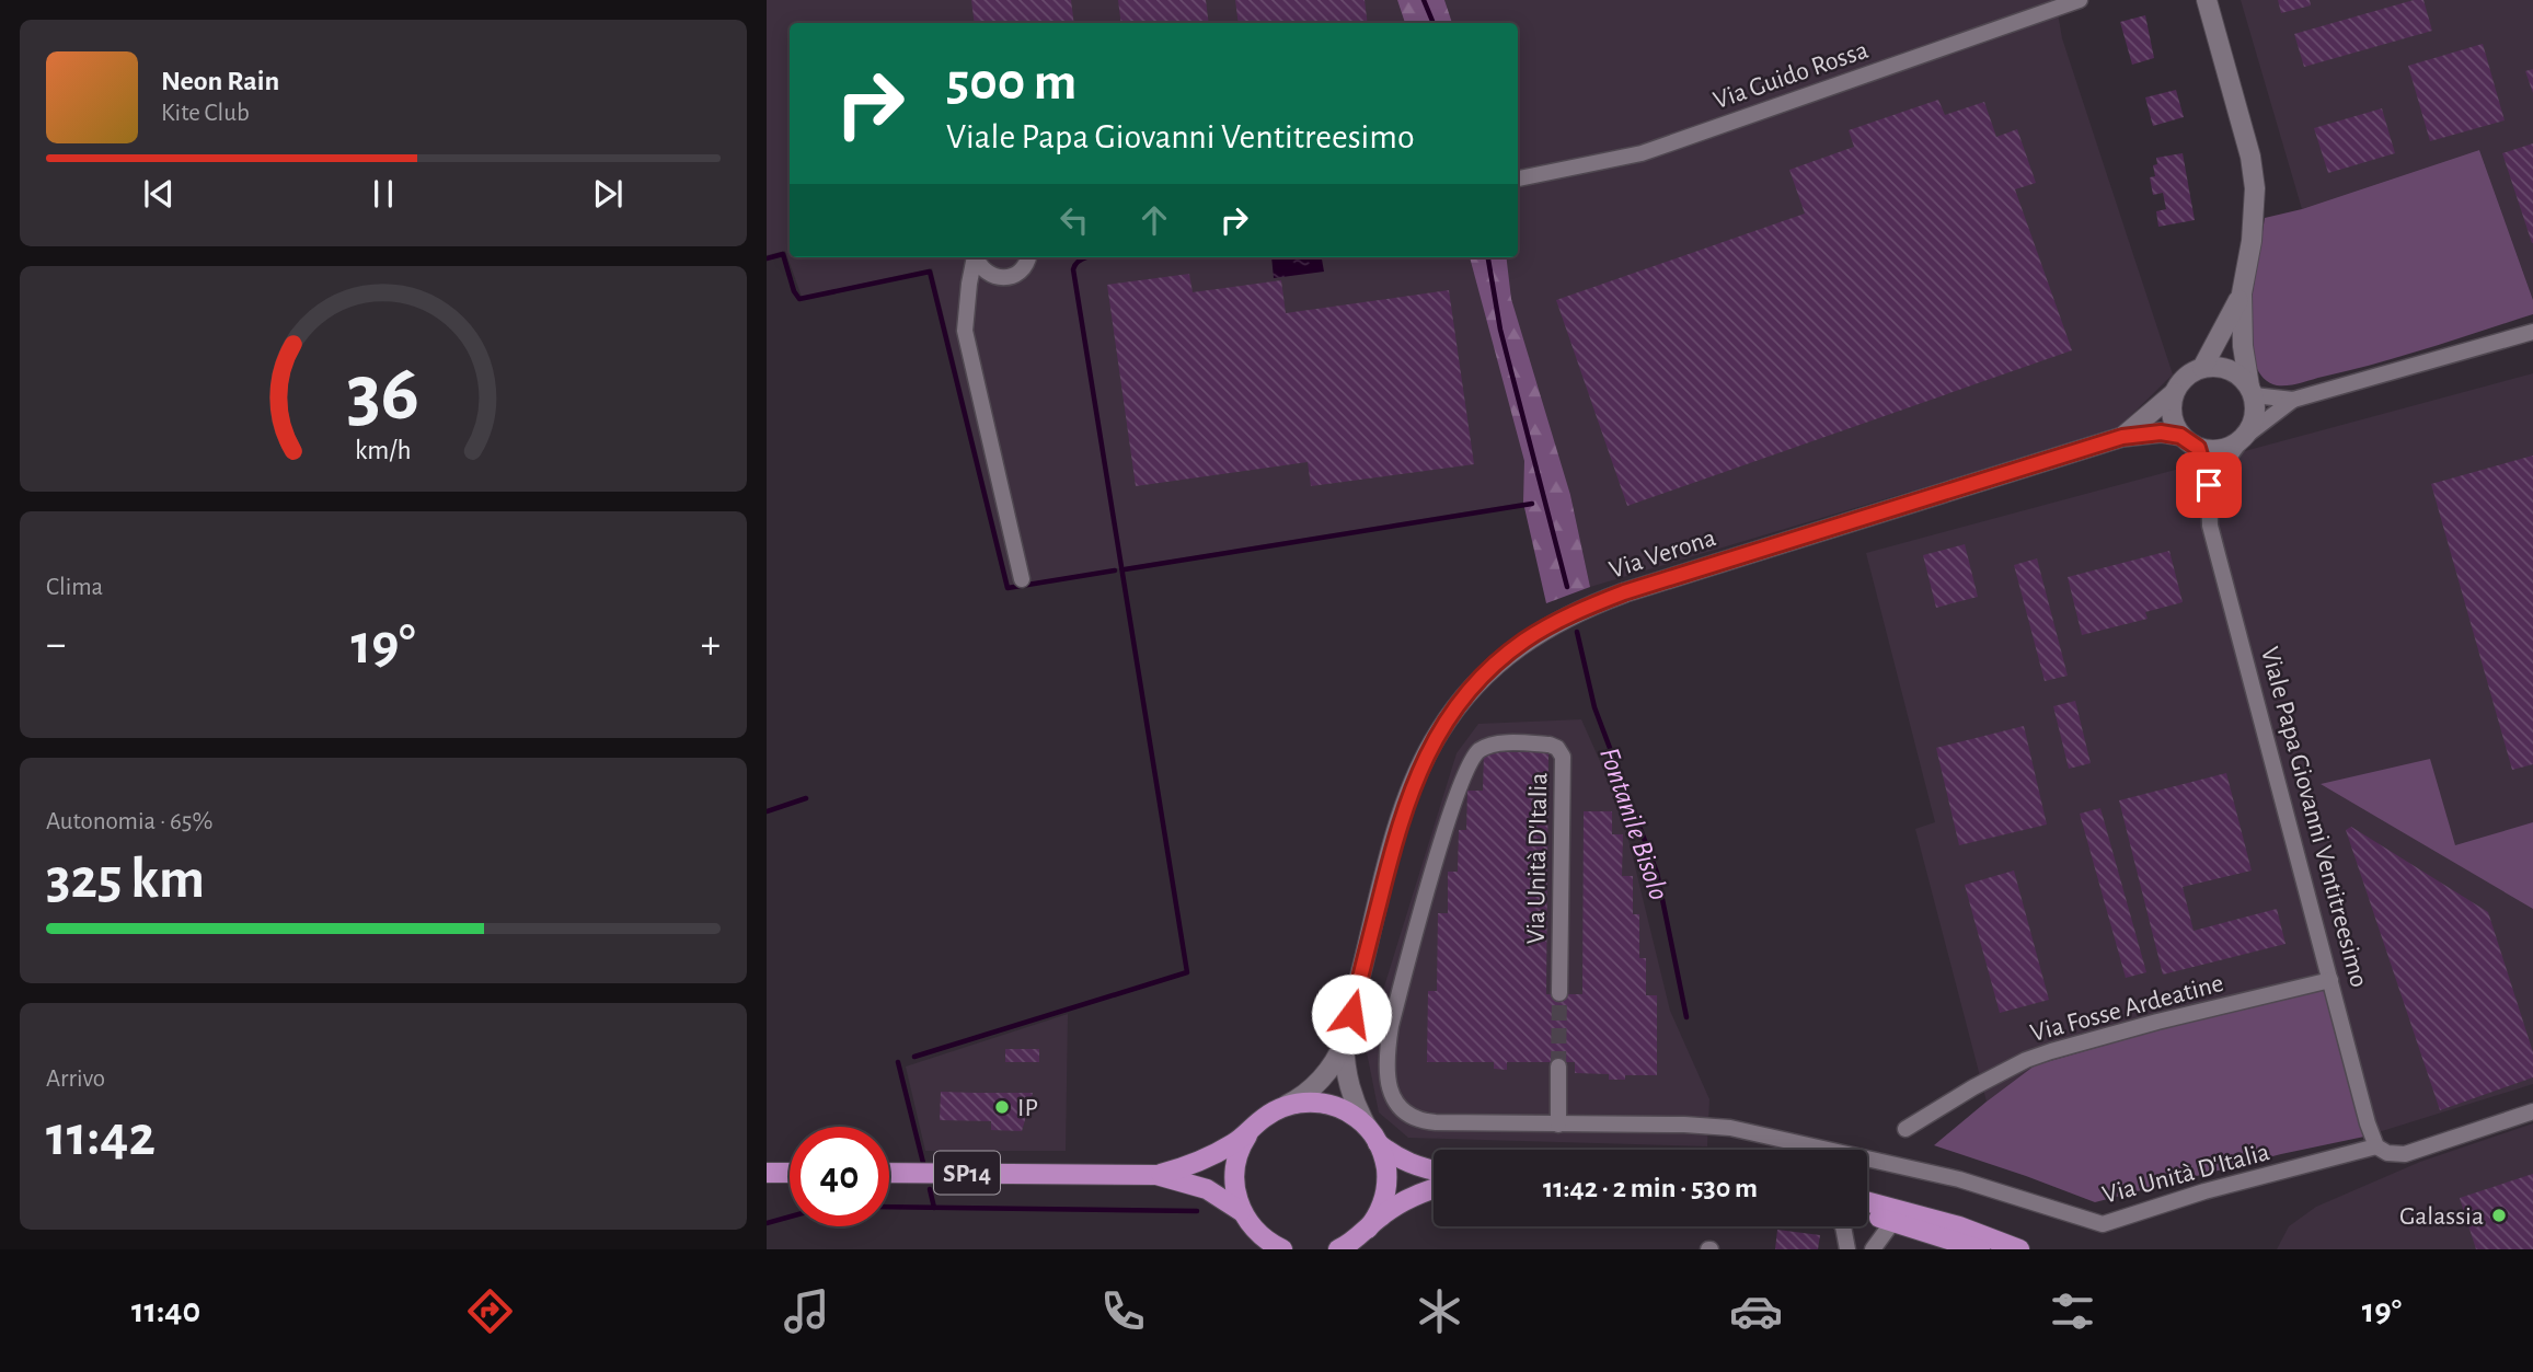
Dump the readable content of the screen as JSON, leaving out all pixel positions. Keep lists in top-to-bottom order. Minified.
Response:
{"streets":{"main road":["SP14"],"street":["Via Guido Rossa","Via Verona","Viale Papa Giovanni Ventitreesimo","Via Unità D'Italia","Via Fosse Ardeatine"]},"crossings":[["Via Verona","Viale Papa Giovanni Ventitreesimo"],["Via Verona","SP14"],["Viale Papa Giovanni Ventitreesimo","Via Unità D'Italia"],["Viale Papa Giovanni Ventitreesimo","Via Fosse Ardeatine"]],"water":["Fontanile Bisolo"],"places":["IP","Galassia"],"page":{"turn":["500 m","Viale Papa Giovanni Ventitreesimo"],"song":["Neon Rain","Kite Club"],"tile":["Clima",["Autonomia · 65%","325 km"],["Arrivo","11:42"]],"heat":["−","19°","+"],"limit":"40","trip":"11:42 · 2 min · 530 m","tabs":["11:40","19°"],"gauge":["36","km/h"]}}
